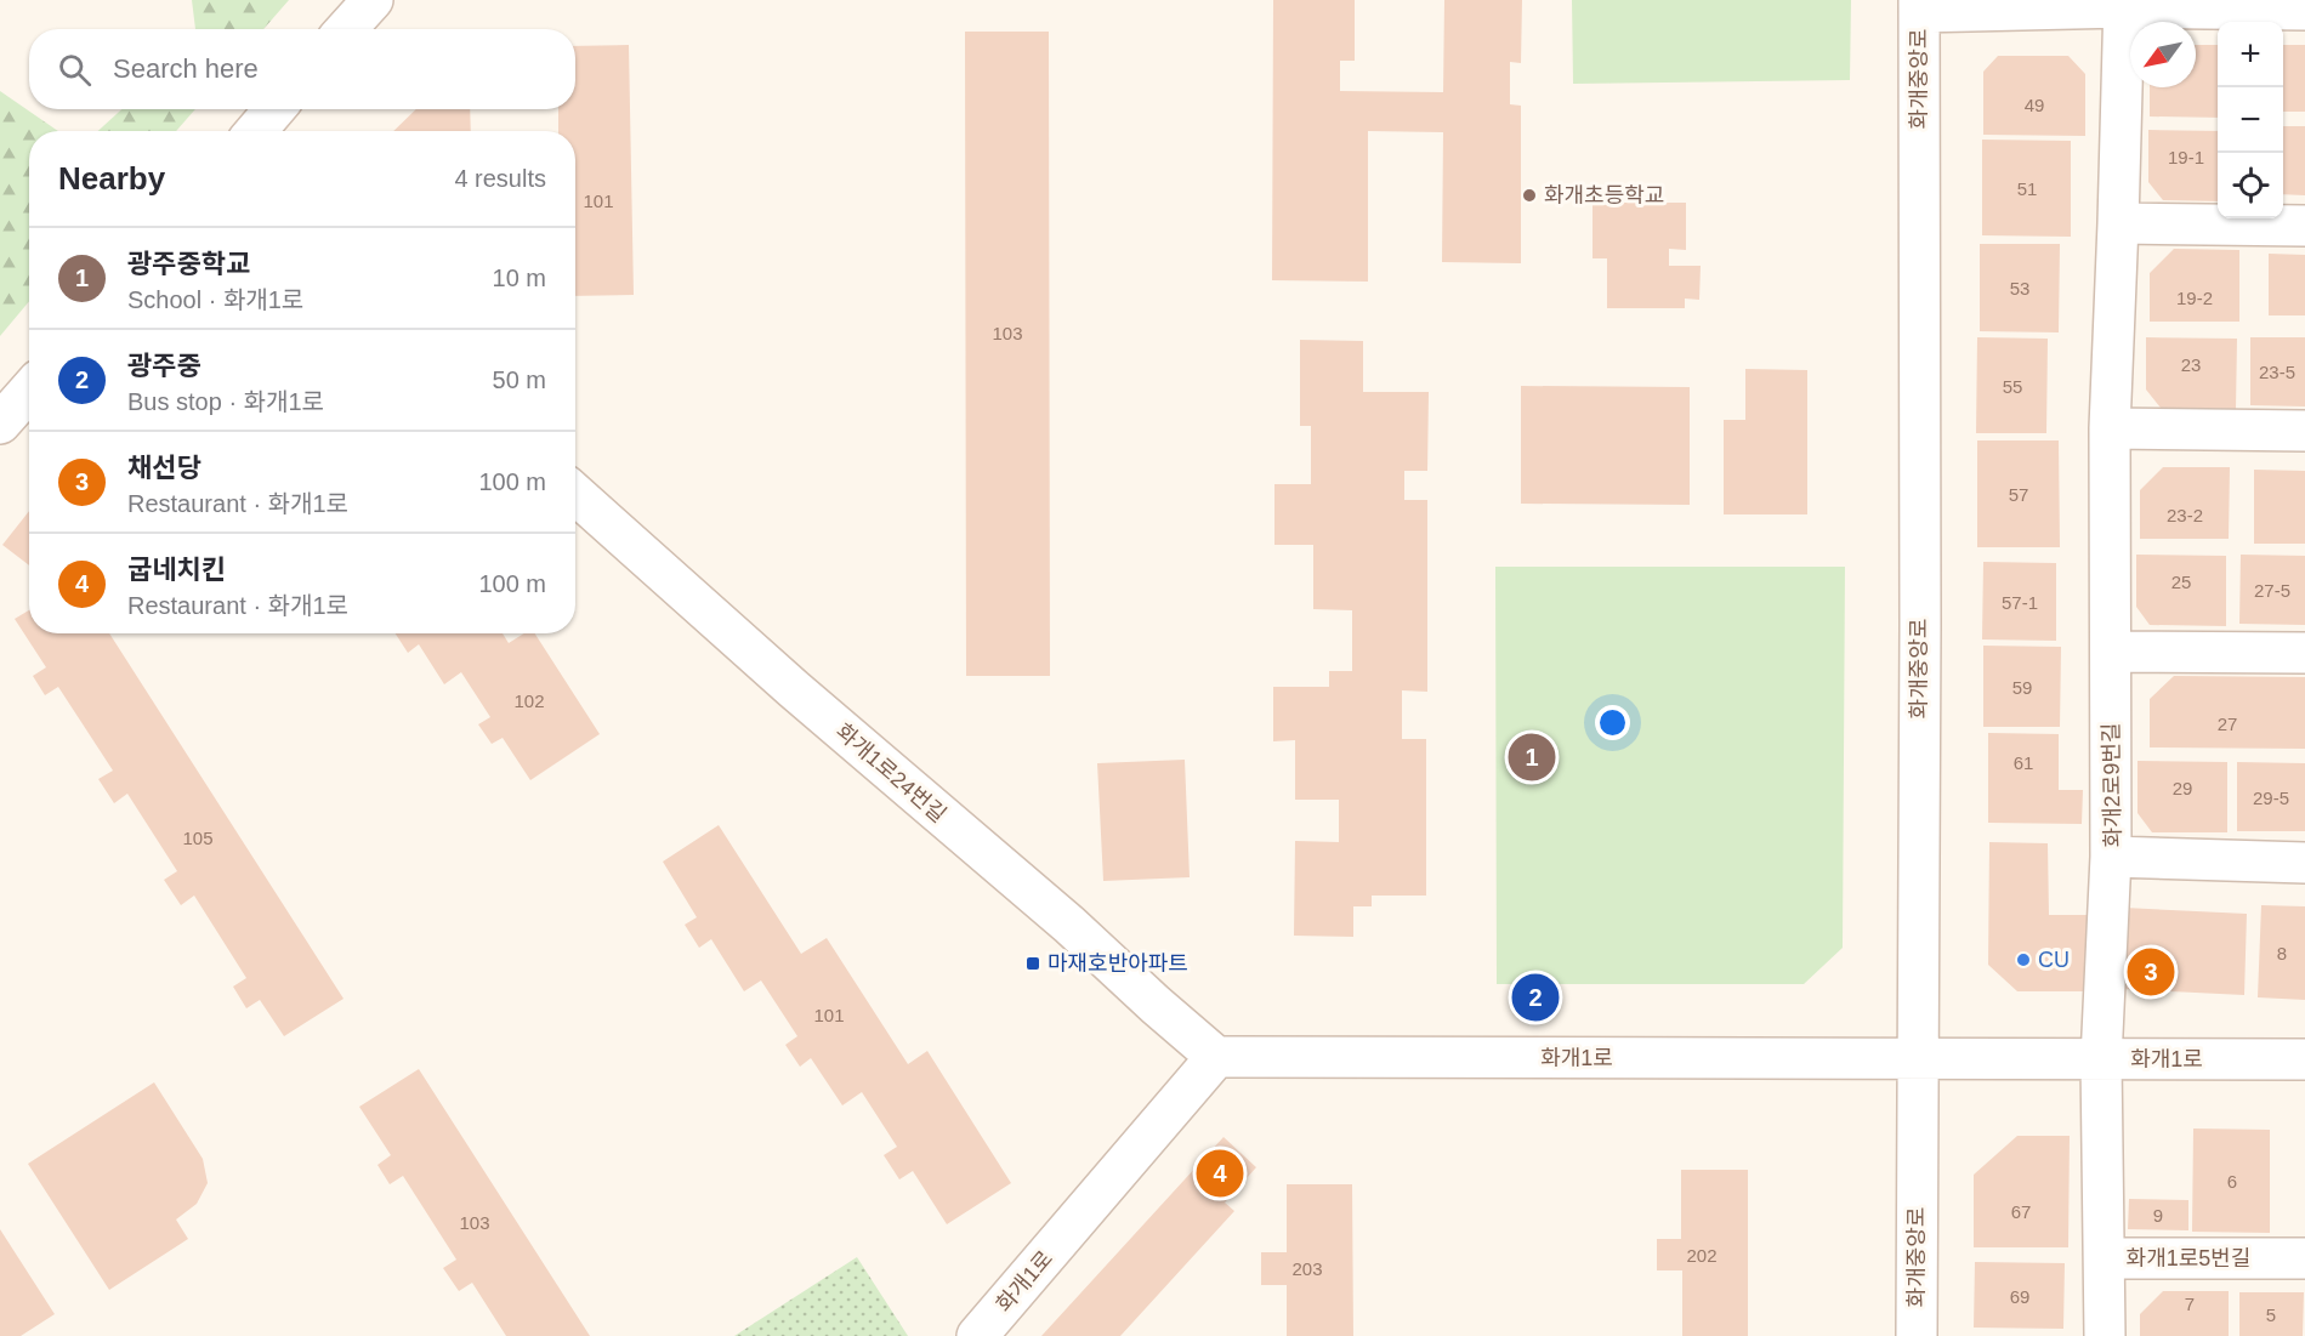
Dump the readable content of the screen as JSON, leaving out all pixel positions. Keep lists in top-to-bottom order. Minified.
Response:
{"streets":{"street":["화개중앙로","화개1로24번길","화개2로9번길","화개1로","화개1로5번길"]},"crossings":[["화개중앙로","화개1로"],["화개1로24번길","화개1로"]],"places":{"other":["화개초등학교","CU"],"transit":["마재호반아파트"]},"house_numbers":["49","19-1","51","101","53","19-2","103","23","23-5","55","57","23-2","25","27-5","57-1","59","102","27","61","29","29-5","105","8","101","6","67","9","103","202","203","69","7","5"],"north":"bottom left","page":{"map_buttons":["+","−"],"search":"Search here","heading":["Nearby","4 results"],"list":[{"mark":"1","name":"광주중학교","note":"School · 화개1로","value":"10 m"},{"mark":"2","name":"광주중","note":"Bus stop · 화개1로","value":"50 m"},{"mark":"3","name":"채선당","note":"Restaurant · 화개1로","value":"100 m"},{"mark":"4","name":"굽네치킨","note":"Restaurant · 화개1로","value":"100 m"}],"pins":["1","3","2","4"]}}
